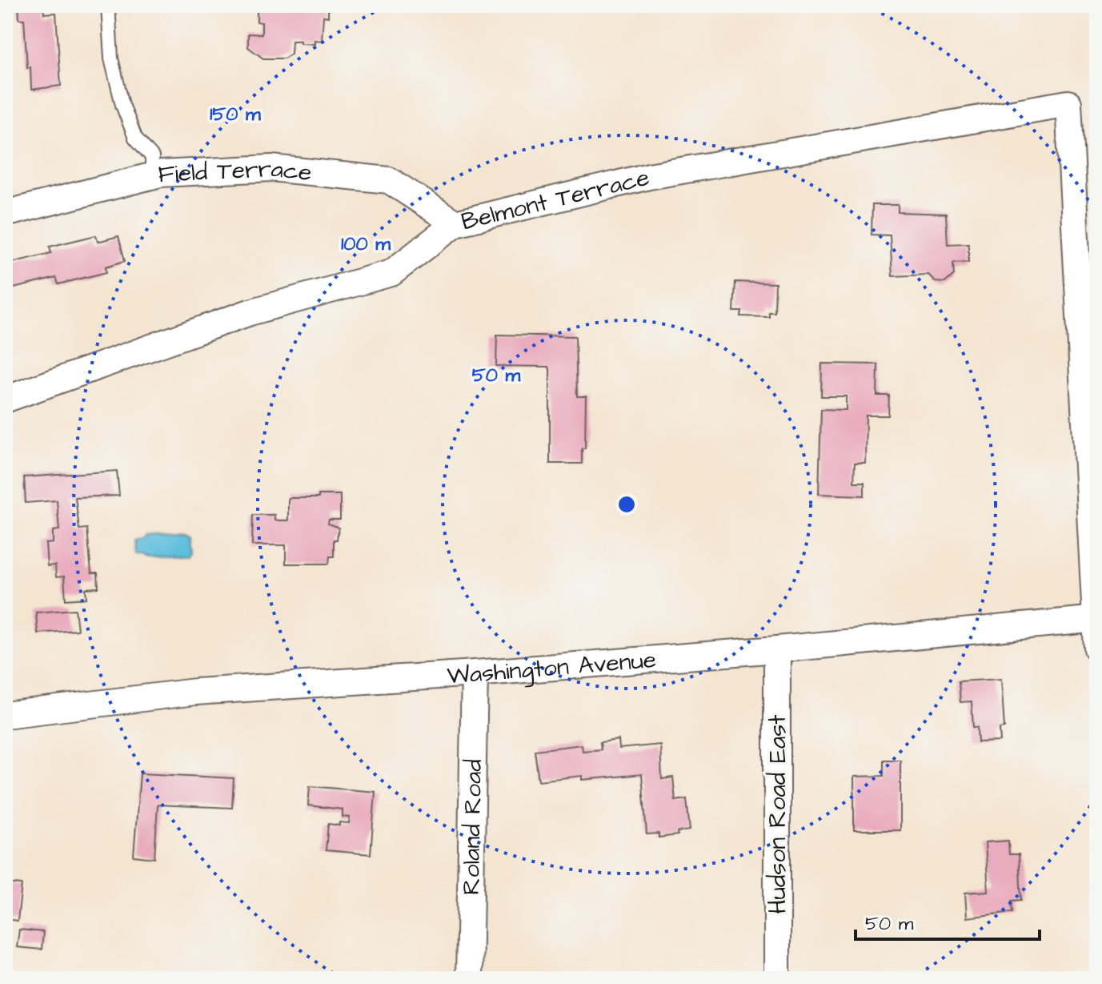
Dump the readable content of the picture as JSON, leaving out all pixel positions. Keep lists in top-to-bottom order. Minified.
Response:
{"streets":{"street":["Field Terrace","Belmont Terrace","Washington Avenue","Hudson Road East","Roland Road"]},"crossings":[["Field Terrace","Belmont Terrace"],["Belmont Terrace","Washington Avenue"],["Washington Avenue","Hudson Road East"],["Washington Avenue","Roland Road"]],"scale_bar":"50 m","rings":["150 m","100 m","50 m"]}
